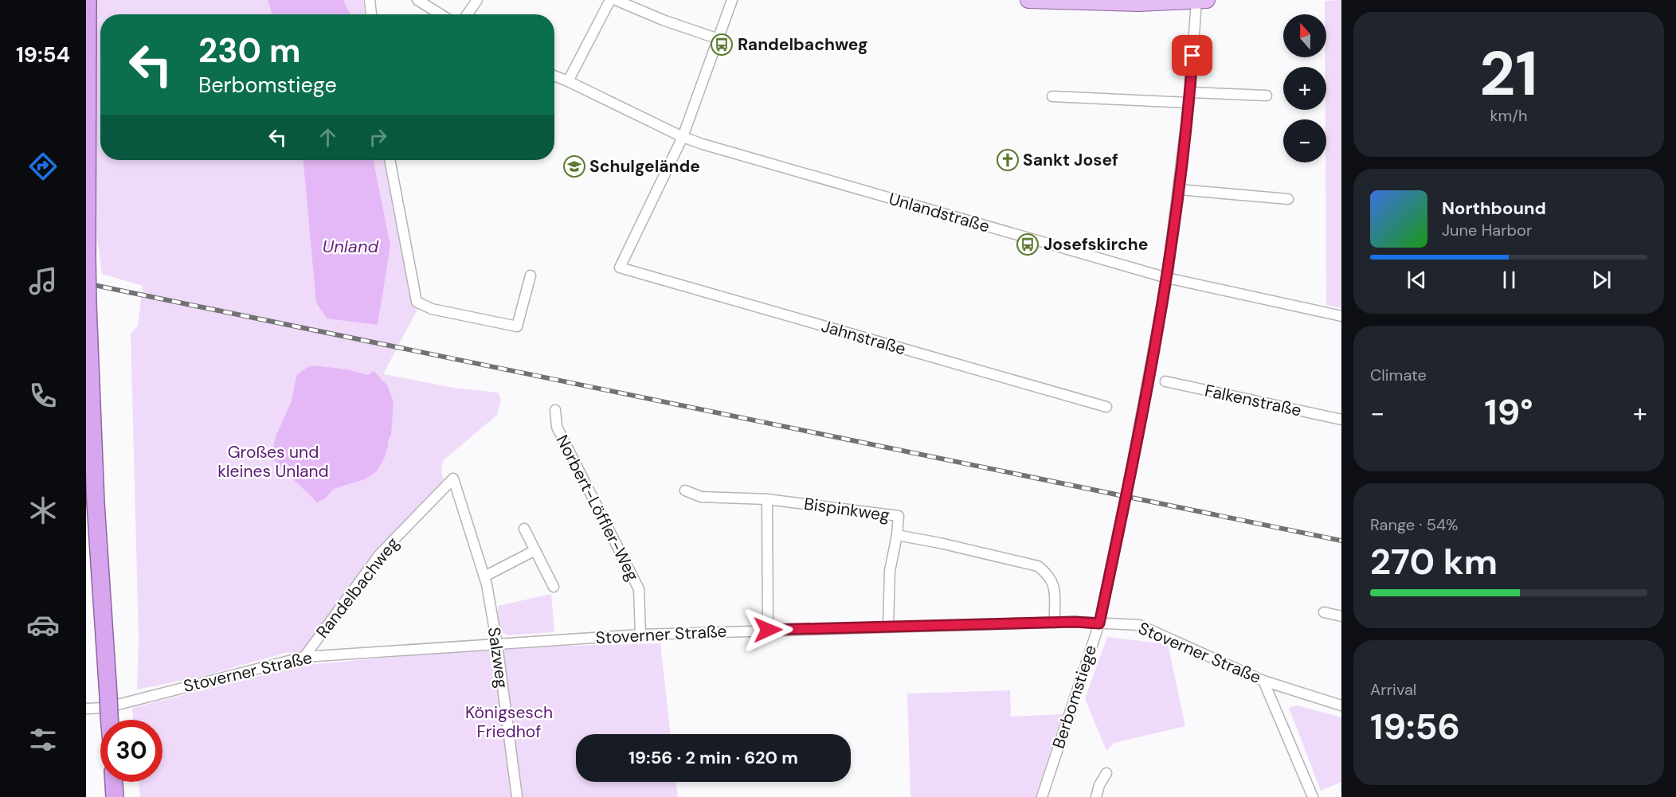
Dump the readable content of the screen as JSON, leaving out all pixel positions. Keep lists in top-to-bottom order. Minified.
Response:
{"streets":{"street":["Unlandstraße","Jahnstraße","Falkenstraße","Norbert-Löffler-Weg","Bispinkweg","Randelbachweg","Stoverner Straße","Salzweg","Berbomstiege"]},"crossings":[["Unlandstraße","Jahnstraße"],["Unlandstraße","Berbomstiege"],["Norbert-Löffler-Weg","Stoverner Straße"],["Bispinkweg","Stoverner Straße"],["Randelbachweg","Stoverner Straße"],["Randelbachweg","Salzweg"],["Stoverner Straße","Salzweg"],["Stoverner Straße","Berbomstiege"]],"water":["Unland"],"parks":["Großes und kleines Unland","Königsesch Friedhof"],"places":{"bus stop":["Randelbachweg","Josefskirche"],"church":["Sankt Josef"],"school or university":["Schulgelände"]},"north":"top","page":{"tabs":"19:54","tile":[["21","km/h"],"Climate",["Range · 54%","270 km"],["Arrival","19:56"]],"map_buttons":["+","−"],"turn":["230 m","Berbomstiege"],"song":["Northbound","June Harbor"],"heat":["−","19°","+"],"limit":"30","trip":"19:56 · 2 min · 620 m"}}
